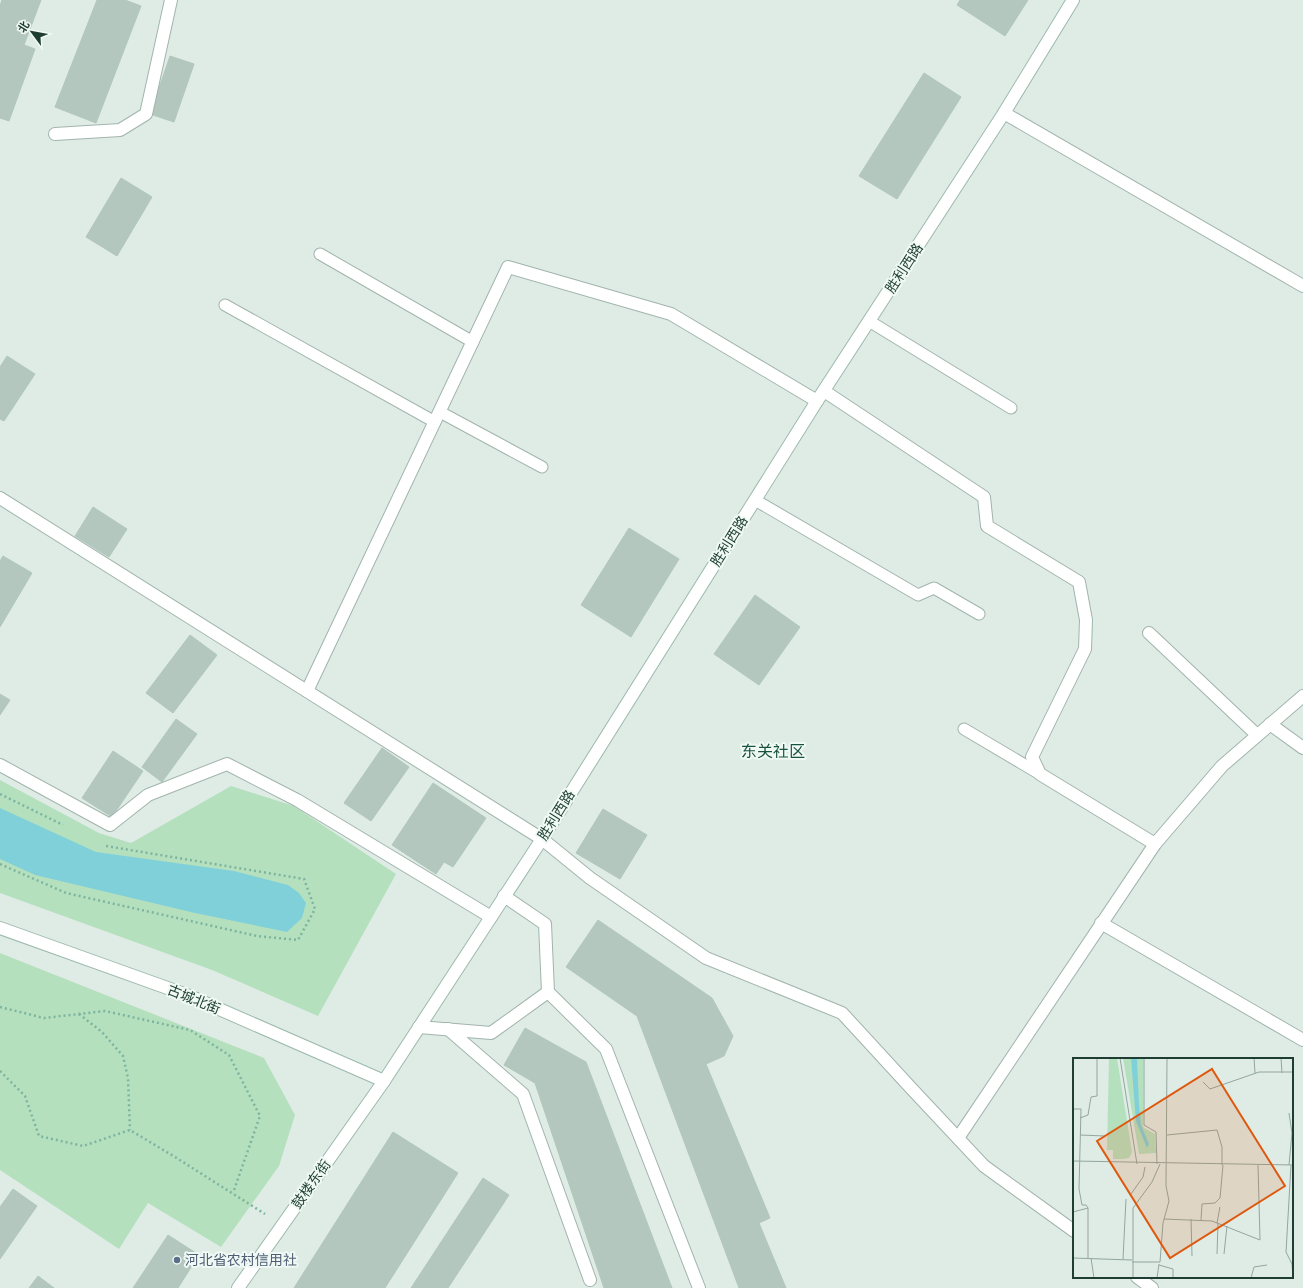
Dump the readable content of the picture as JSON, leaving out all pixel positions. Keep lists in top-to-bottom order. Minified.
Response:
{"streets":{"street":["胜利西路","古城北街","鼓楼东街"]},"crossings":[["胜利西路","古城北街"],["胜利西路","鼓楼东街"],["古城北街","鼓楼东街"]],"districts":["东关社区"],"places":["河北省农村信用社"],"north":"top left"}
